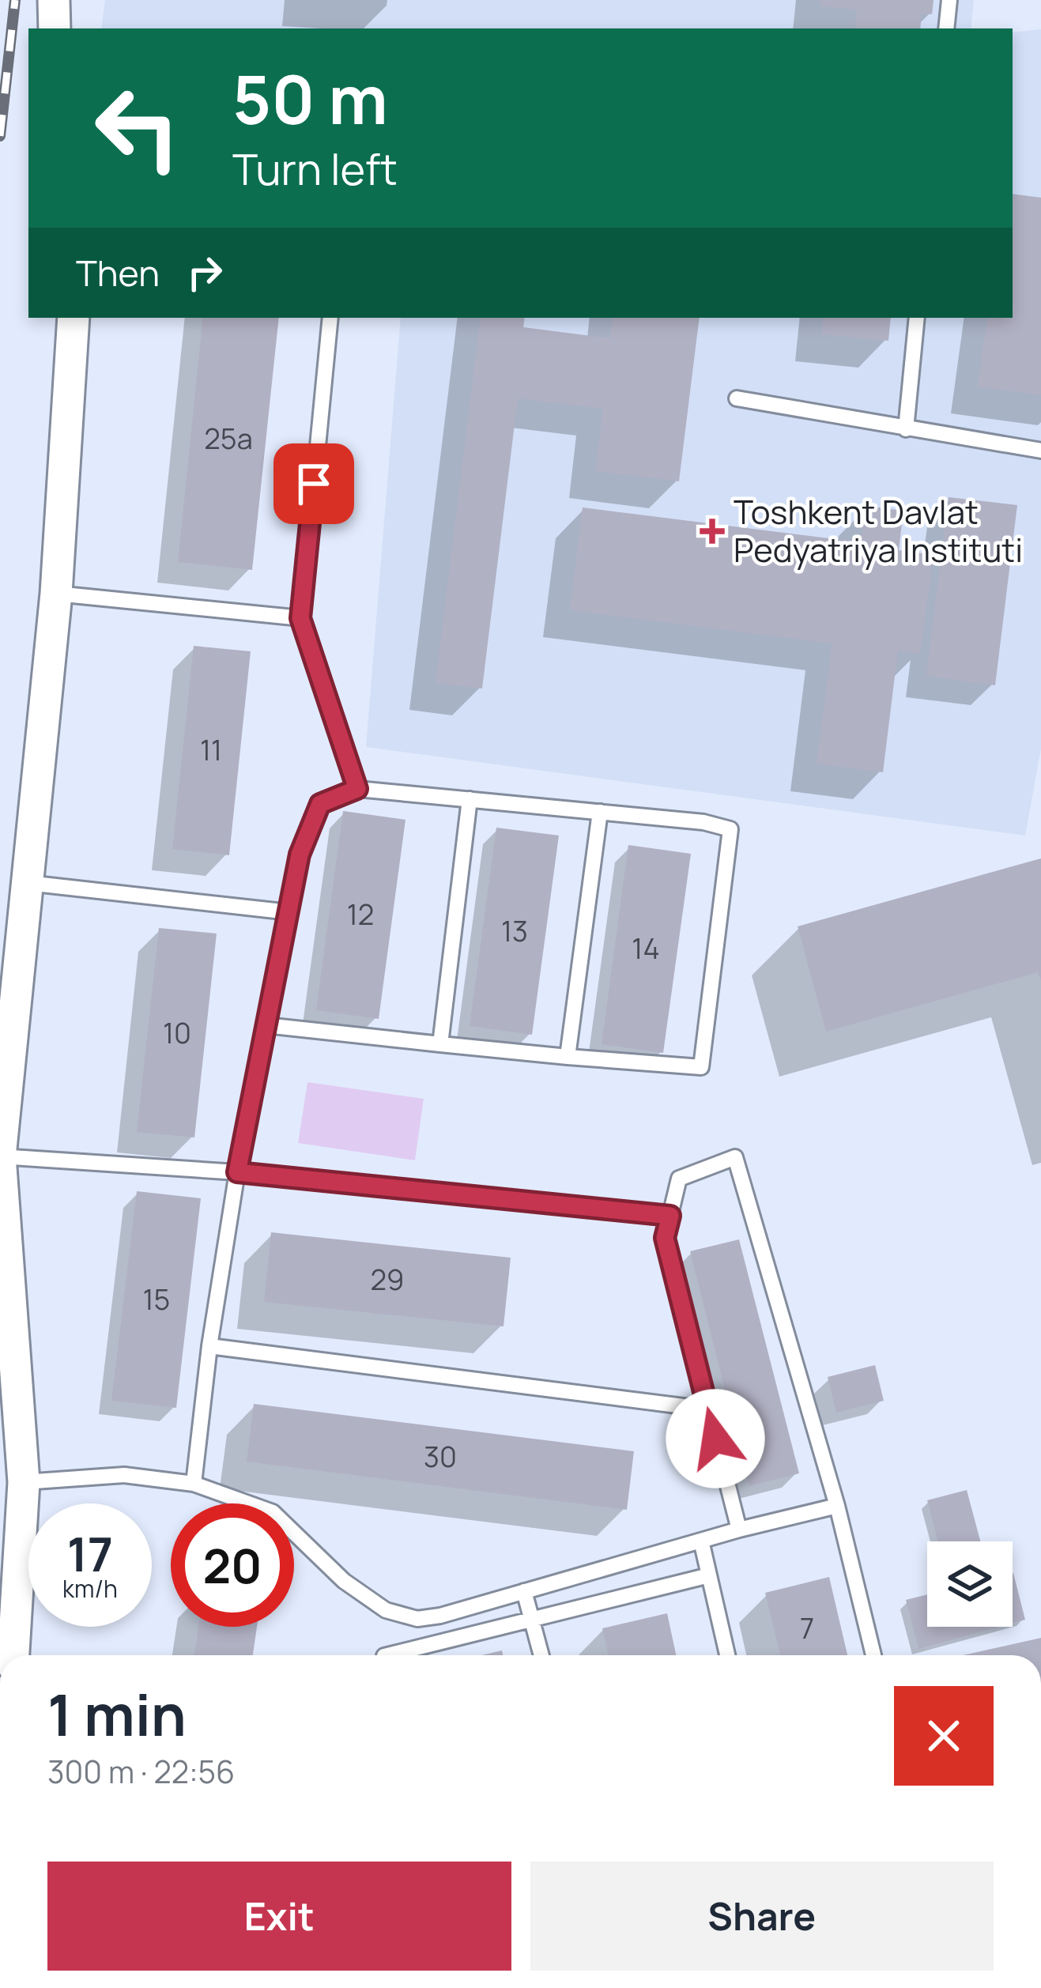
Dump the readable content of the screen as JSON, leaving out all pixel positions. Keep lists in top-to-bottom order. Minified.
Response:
{"places":{"health":["Toshkent Davlat Pedyatriya Instituti"]},"house_numbers":["25а","11","12","13","14","10","29","15","30","7"],"page":{"turn":["50 m","Turn left"],"then":"Then","speed":"17 km/h","limit":"20","heading":["1 min","300 m · 22:56"],"buttons":["Exit","Share"]}}
